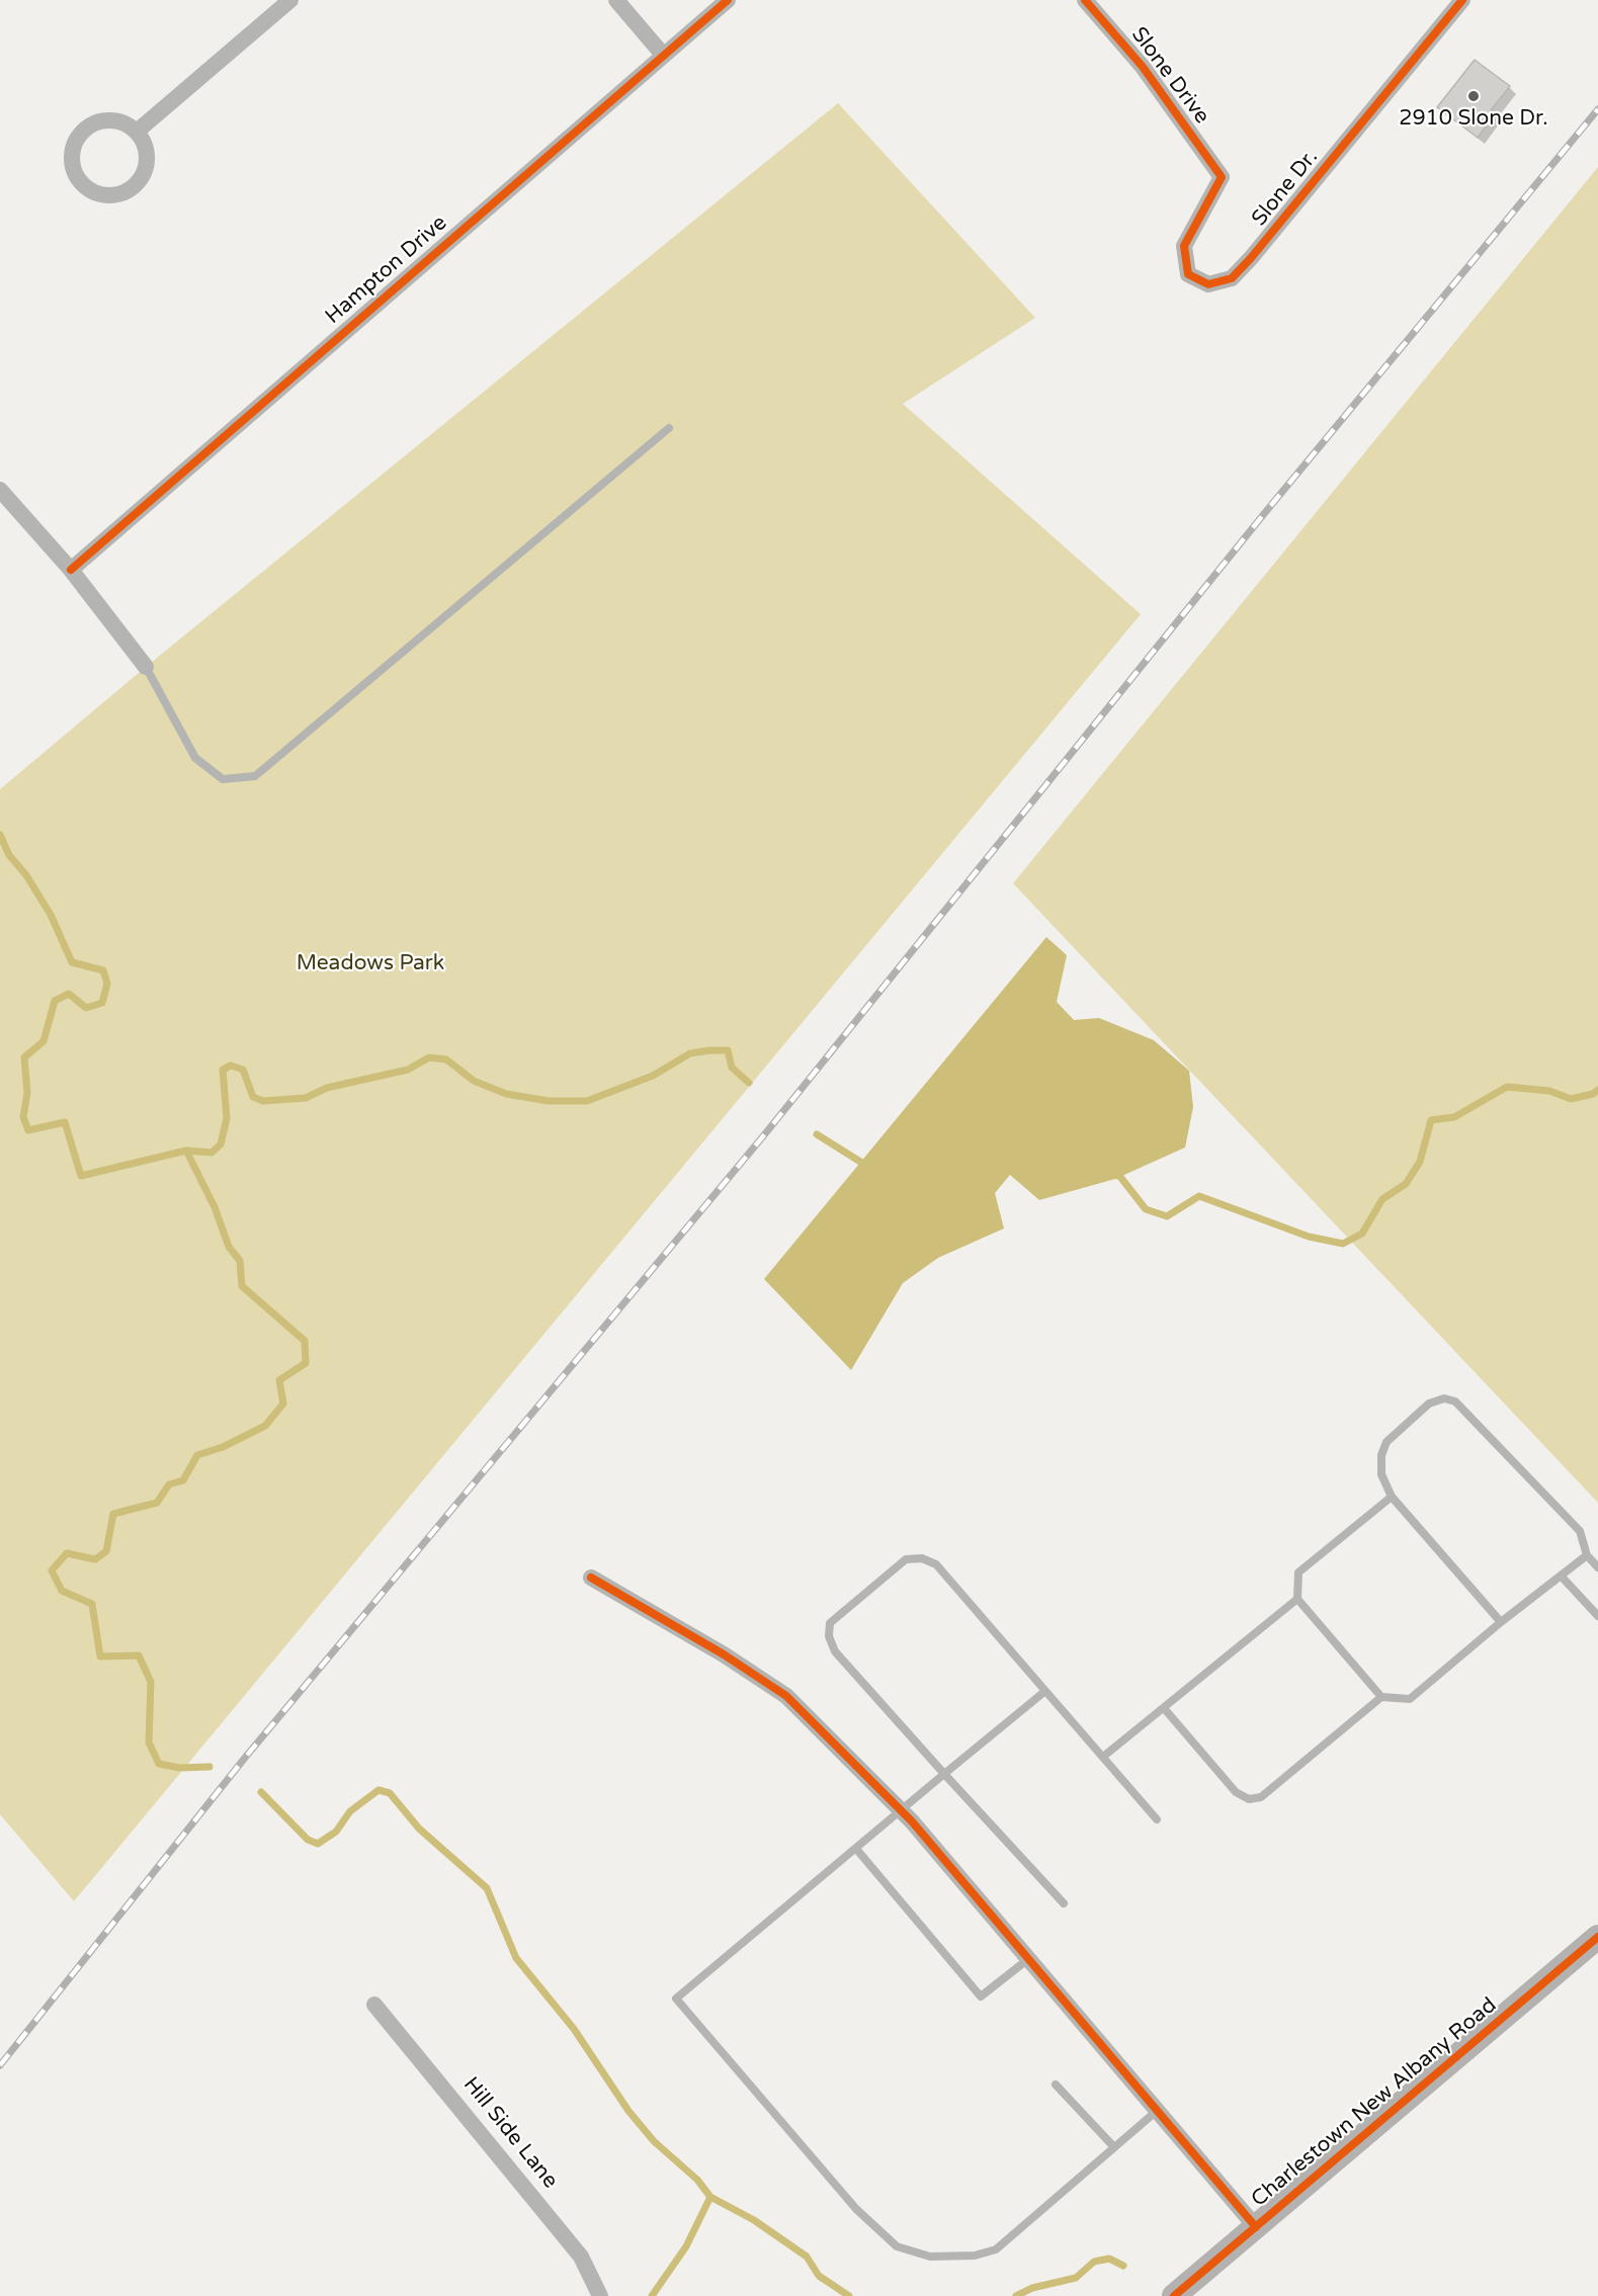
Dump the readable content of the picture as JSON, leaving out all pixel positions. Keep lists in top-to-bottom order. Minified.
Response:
{"streets":{"main road":["Charlestown New Albany Road"],"street":["Slone Drive","Slone Dr.","Hampton Drive","Hill Side Lane"]},"crossings":[["Slone Drive","Slone Dr."]],"parks":["Meadows Park"],"places":["2910 Slone Dr."]}
